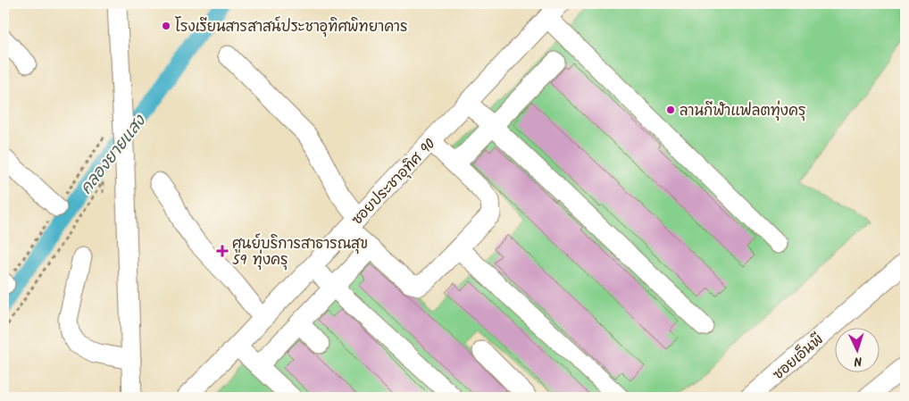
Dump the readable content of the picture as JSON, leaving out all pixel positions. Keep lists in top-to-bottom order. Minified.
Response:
{"streets":{"street":["ซอยประชาอุทิศ 90","ซอยเอ็นพี"]},"water":["คลองยายแสง"],"places":{"other":["โรงเรียนสารสาสน์ประชาอุทิศพิทยาคาร","ลานกีฬาแฟลตทุ่งครุ"],"health":["ศูนย์บริการสาธารณสุข 59 ทุ่งครุ"]},"north":"bottom"}
